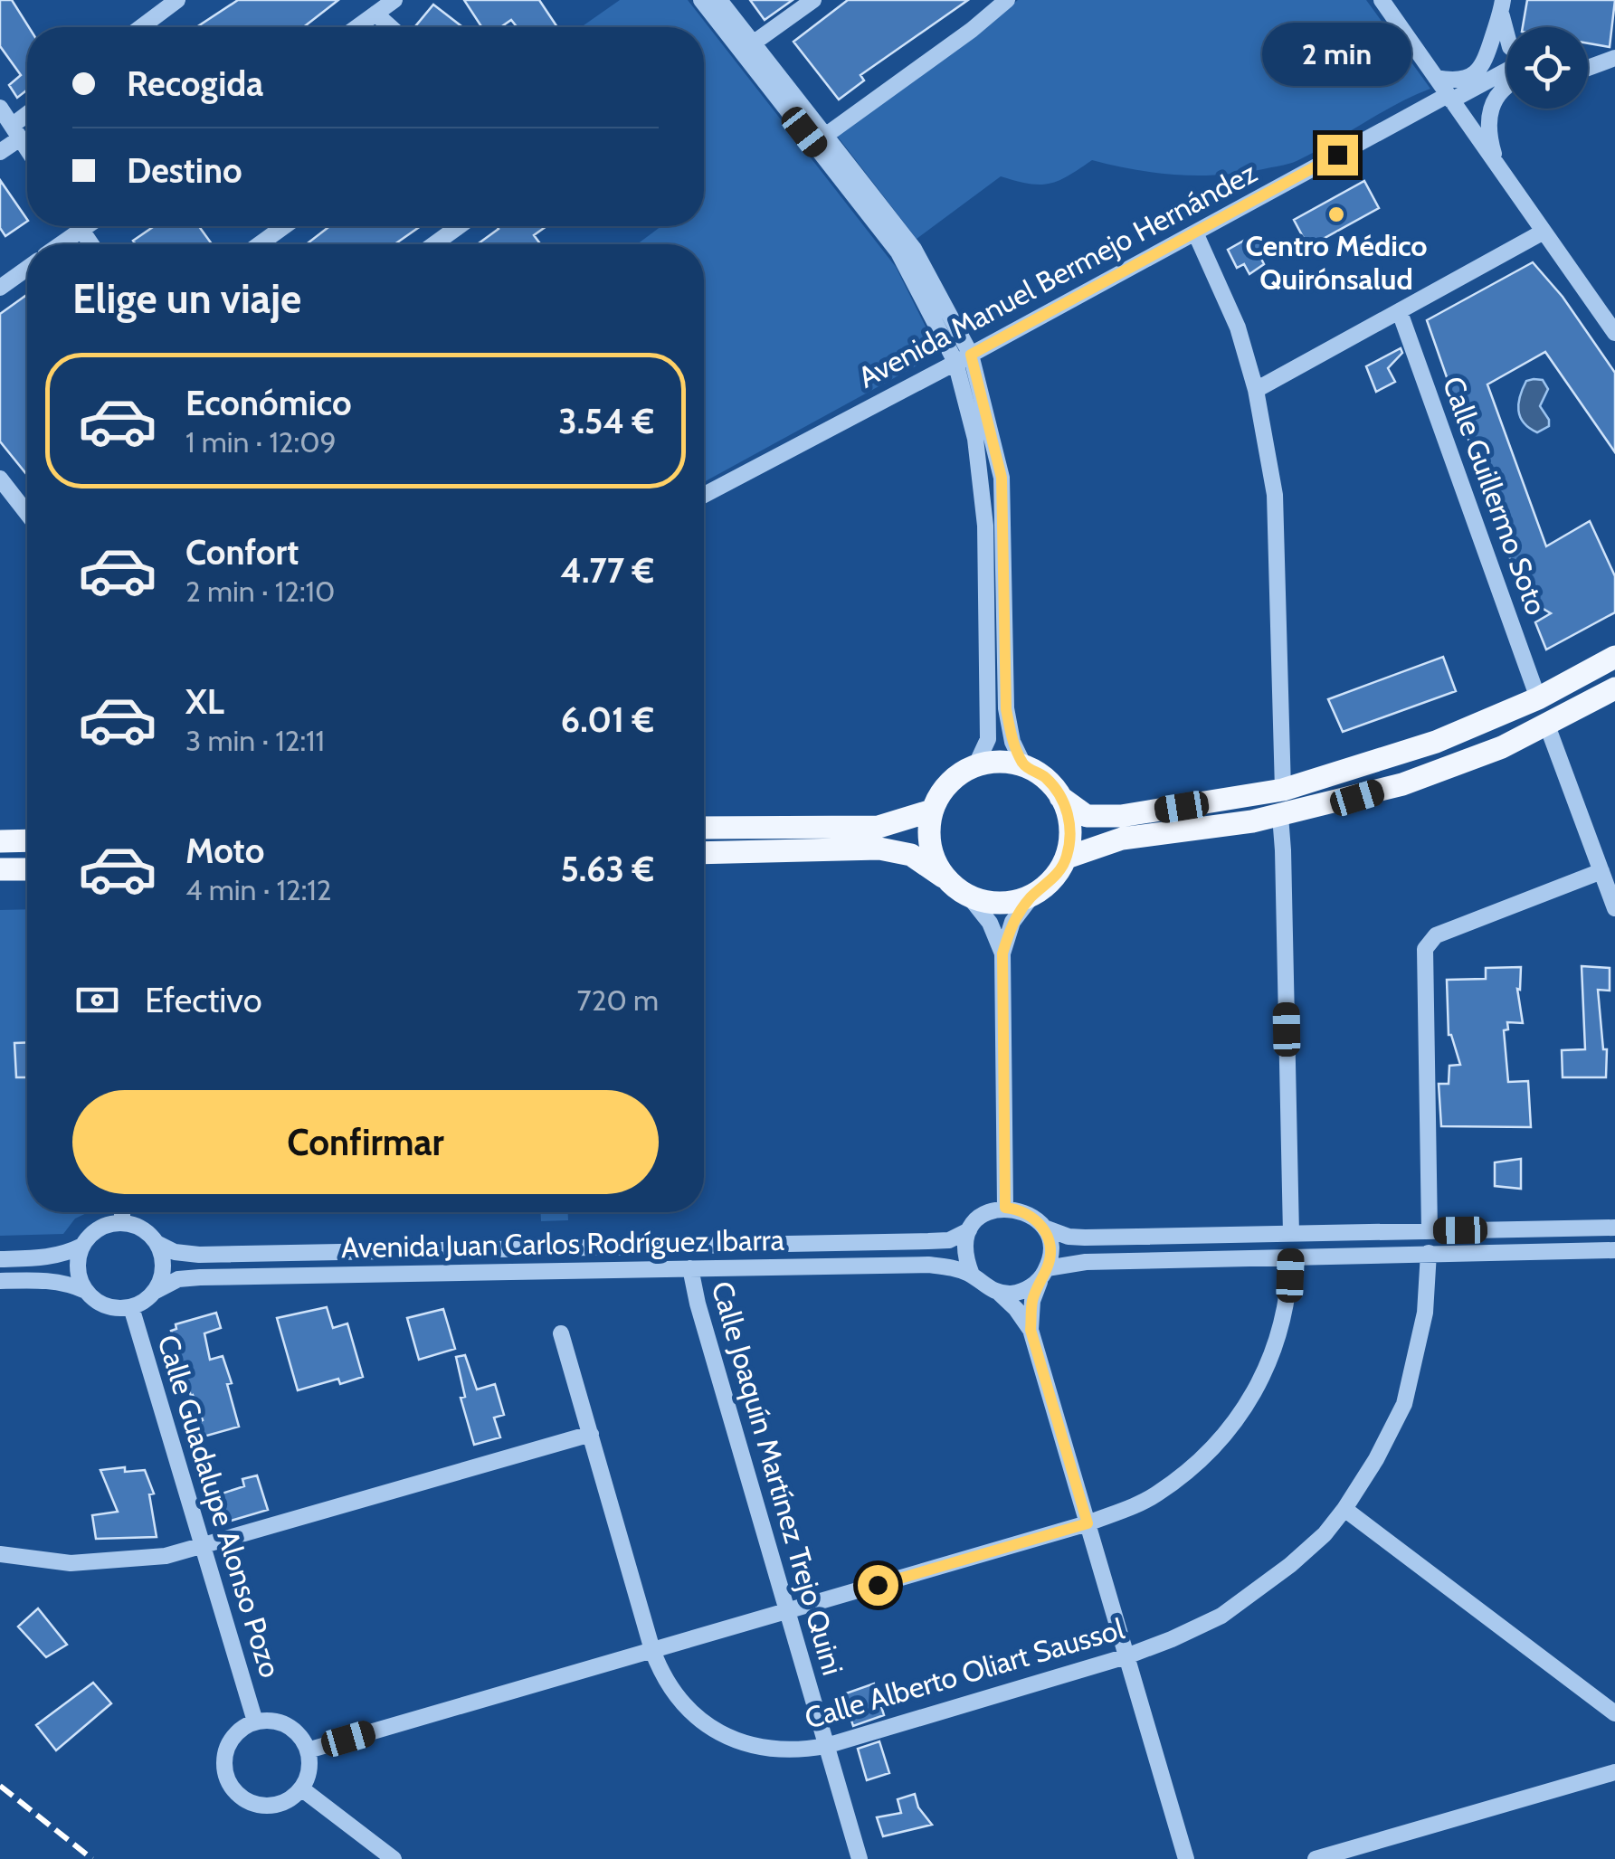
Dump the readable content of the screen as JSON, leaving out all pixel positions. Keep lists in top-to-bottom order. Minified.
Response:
{"streets":{"street":["Avenida Manuel Bermejo Hernández","Calle Guillermo Soto","Avenida Juan Carlos Rodríguez Ibarra","Calle Joaquín Martínez Trejo Quini","Calle Guadalupe Alonso Pozo","Calle Alberto Oliart Saussol"]},"crossings":[["Avenida Juan Carlos Rodríguez Ibarra","Calle Joaquín Martínez Trejo Quini"],["Avenida Juan Carlos Rodríguez Ibarra","Calle Guadalupe Alonso Pozo"],["Calle Joaquín Martínez Trejo Quini","Calle Alberto Oliart Saussol"]],"places":["Centro Médico Quirónsalud"],"page":{"bubble":"2 min","banner":["Recogida","Destino"],"heading":"Elige un viaje","list":[{"name":"Económico","note":"1 min · 12:09","value":"3.54 €"},{"name":"Confort","note":"2 min · 12:10","value":"4.77 €"},{"name":"XL","note":"3 min · 12:11","value":"6.01 €"},{"name":"Moto","note":"4 min · 12:12","value":"5.63 €"}],"pay":["Efectivo","720 m"],"buttons":"Confirmar"}}
